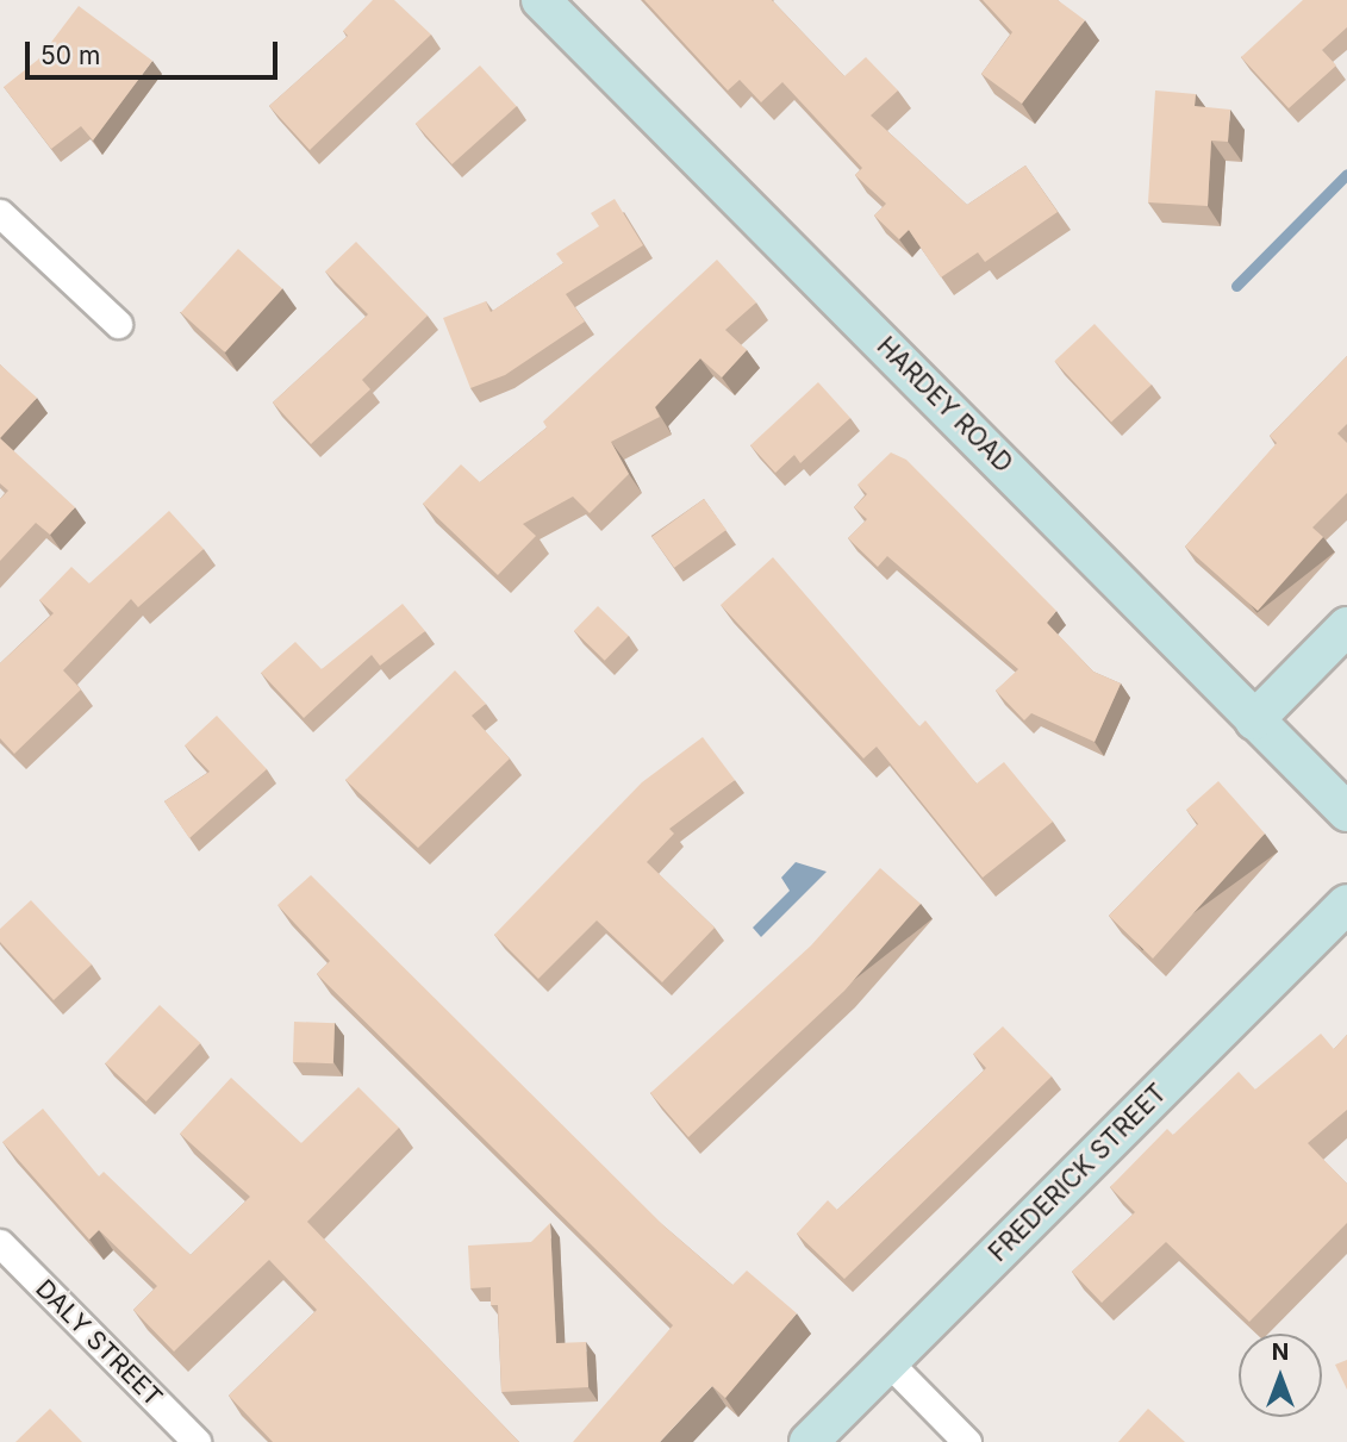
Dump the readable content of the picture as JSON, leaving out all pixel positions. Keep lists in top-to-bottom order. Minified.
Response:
{"streets":{"main road":["HARDEY ROAD","FREDERICK STREET"],"street":["DALY STREET"]},"scale_bar":"50 m","north":"top"}
